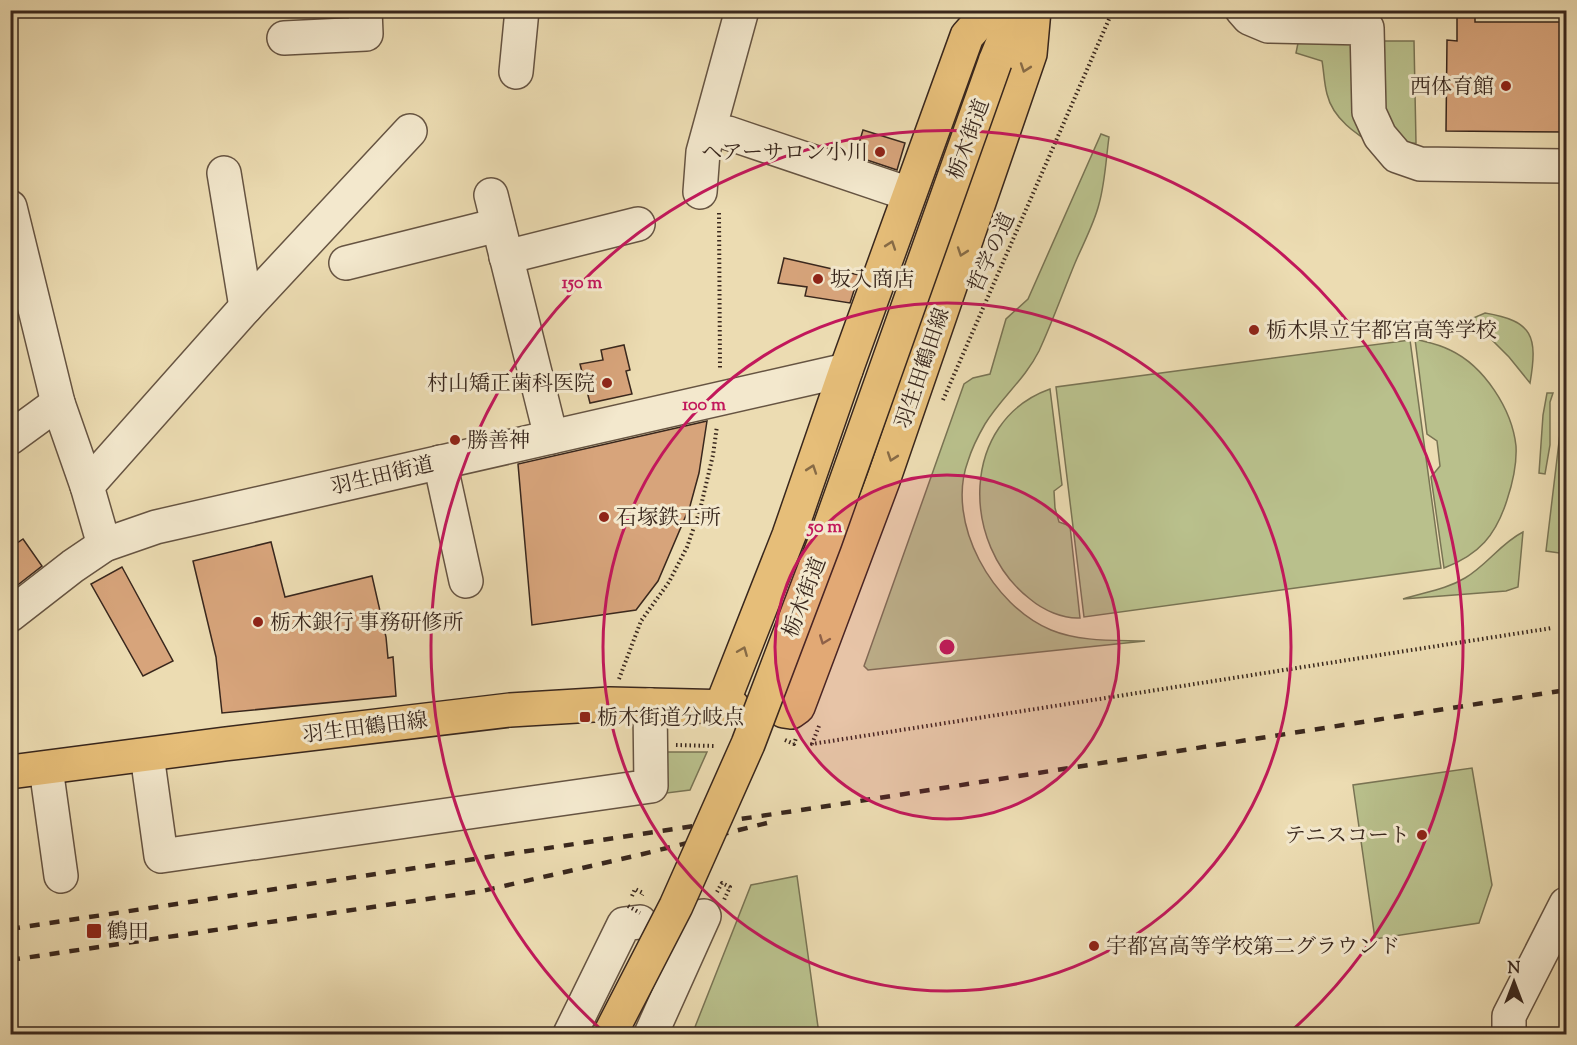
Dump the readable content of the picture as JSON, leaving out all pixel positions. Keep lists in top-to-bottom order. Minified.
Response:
{"streets":{"main road":["栃木街道","羽生田鶴田線"],"street":["羽生田街道"],"path":["哲学の道"]},"crossings":[["羽生田鶴田線","羽生田街道"]],"places":{"other":["西体育館","ヘアーサロン小川","坂入商店","栃木県立宇都宮高等学校","村山矯正歯科医院","勝善神","石塚鉄工所","栃木銀行 事務研修所","テニスコート","宇都宮高等学校第二グラウンド"],"transit":["栃木街道分岐点","鶴田"]},"north":"top","rings":["150 m","100 m","50 m"]}
